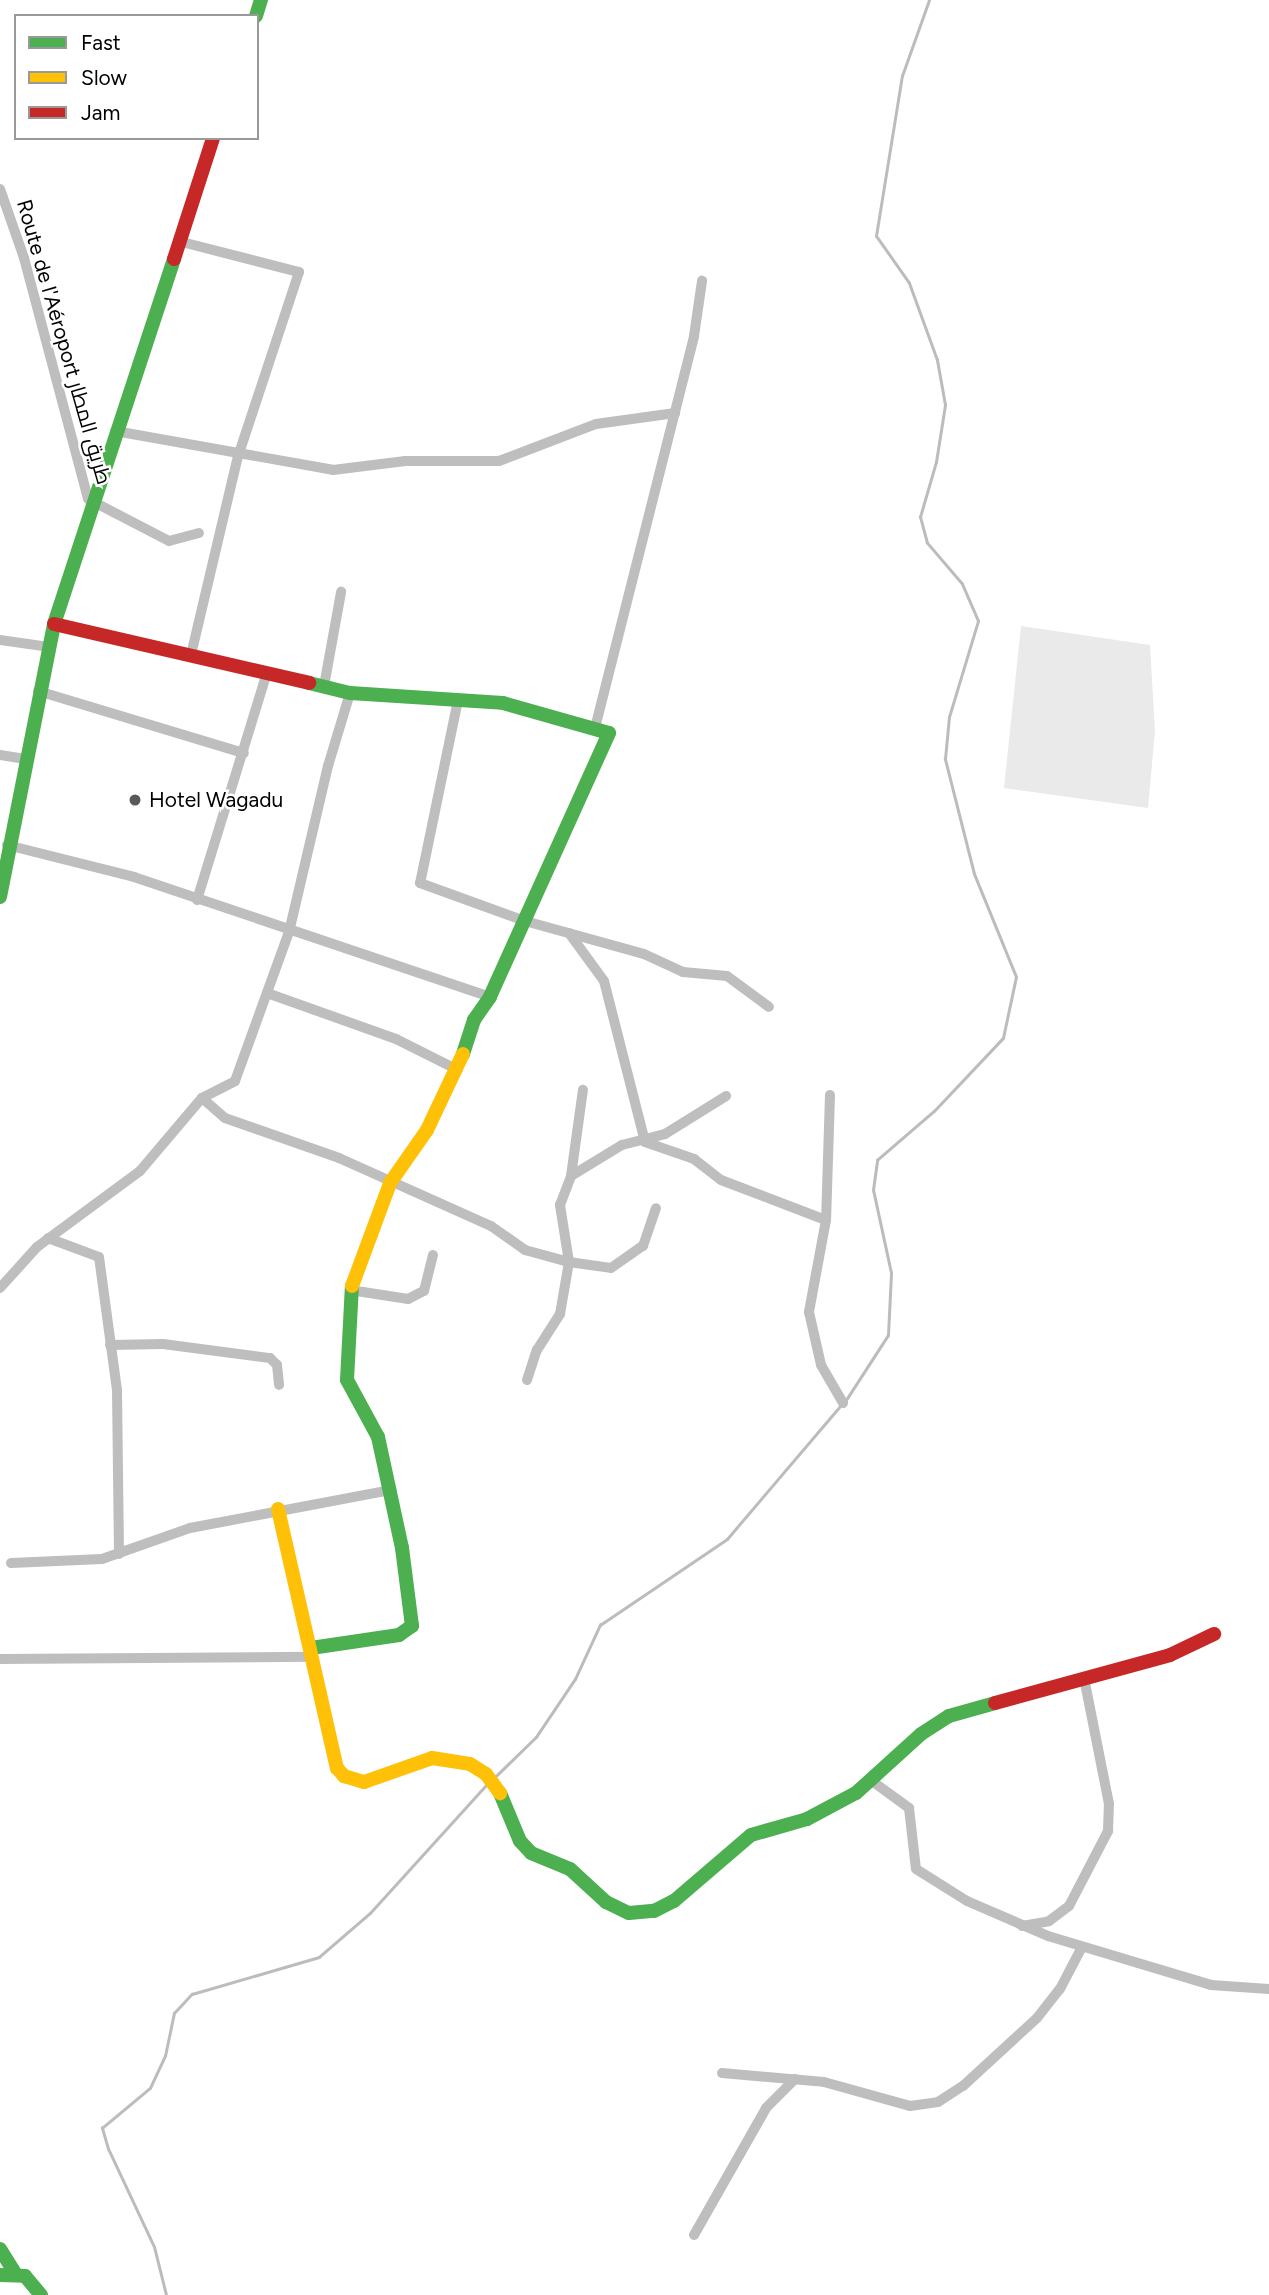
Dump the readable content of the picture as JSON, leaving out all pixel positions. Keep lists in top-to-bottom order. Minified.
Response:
{"streets":{"street":["Route de l'Aéroport طريق المطار"]},"places":["Hotel Wagadu"],"legend":["Fast","Slow","Jam"]}
